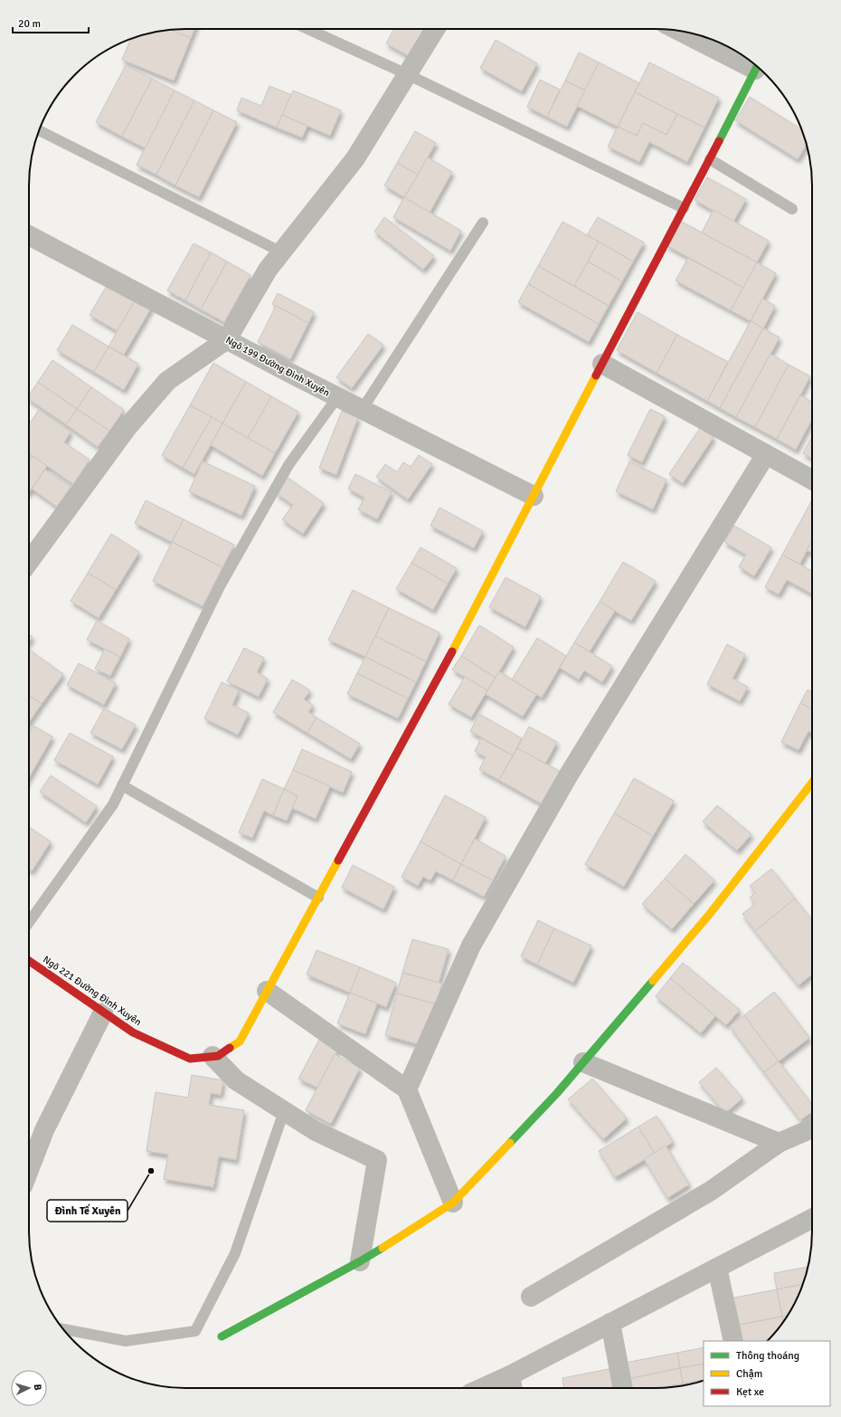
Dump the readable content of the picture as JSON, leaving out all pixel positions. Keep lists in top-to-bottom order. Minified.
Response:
{"streets":{"street":["Ngõ 199 Đường Đình Xuyên","Ngõ 221 Đường Đình Xuyên"]},"crossings":[["Ngõ 199 Đường Đình Xuyên","Ngõ 221 Đường Đình Xuyên"]],"places":["Đình Tế Xuyên"],"legend":["Thông thoáng","Chậm","Kẹt xe"],"scale_bar":"20 m","north":"right"}
